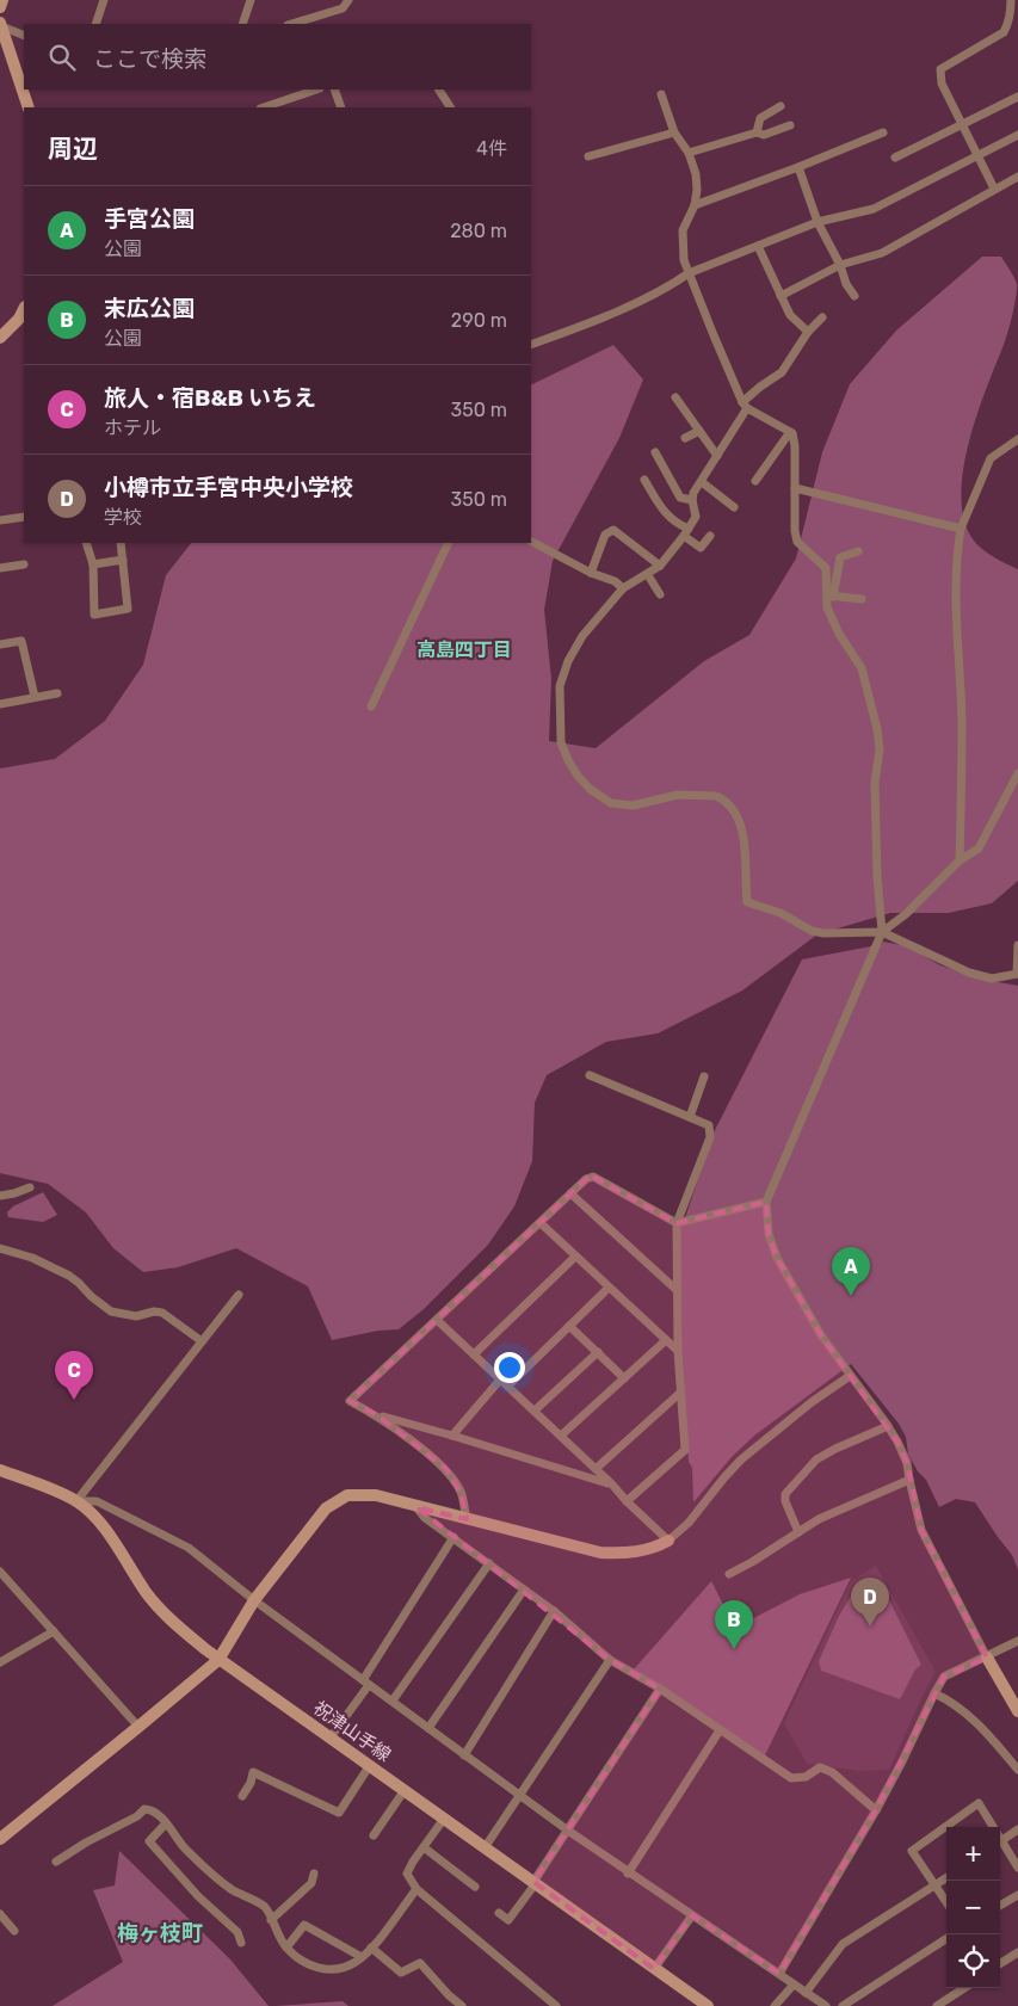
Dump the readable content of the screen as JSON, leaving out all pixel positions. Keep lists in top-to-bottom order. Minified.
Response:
{"streets":{"street":["祝津山手線"]},"districts":["高島四丁目","梅ヶ枝町"],"page":{"search":"ここで検索","heading":["周辺","4件"],"list":[{"mark":"A","name":"手宮公園","note":"公園","value":"280 m"},{"mark":"B","name":"末広公園","note":"公園","value":"290 m"},{"mark":"C","name":"旅人・宿B&B いちえ","note":"ホテル","value":"350 m"},{"mark":"D","name":"小樽市立手宮中央小学校","note":"学校","value":"350 m"}],"pins":["A","C","D","B"],"map_buttons":["+","−"]}}
